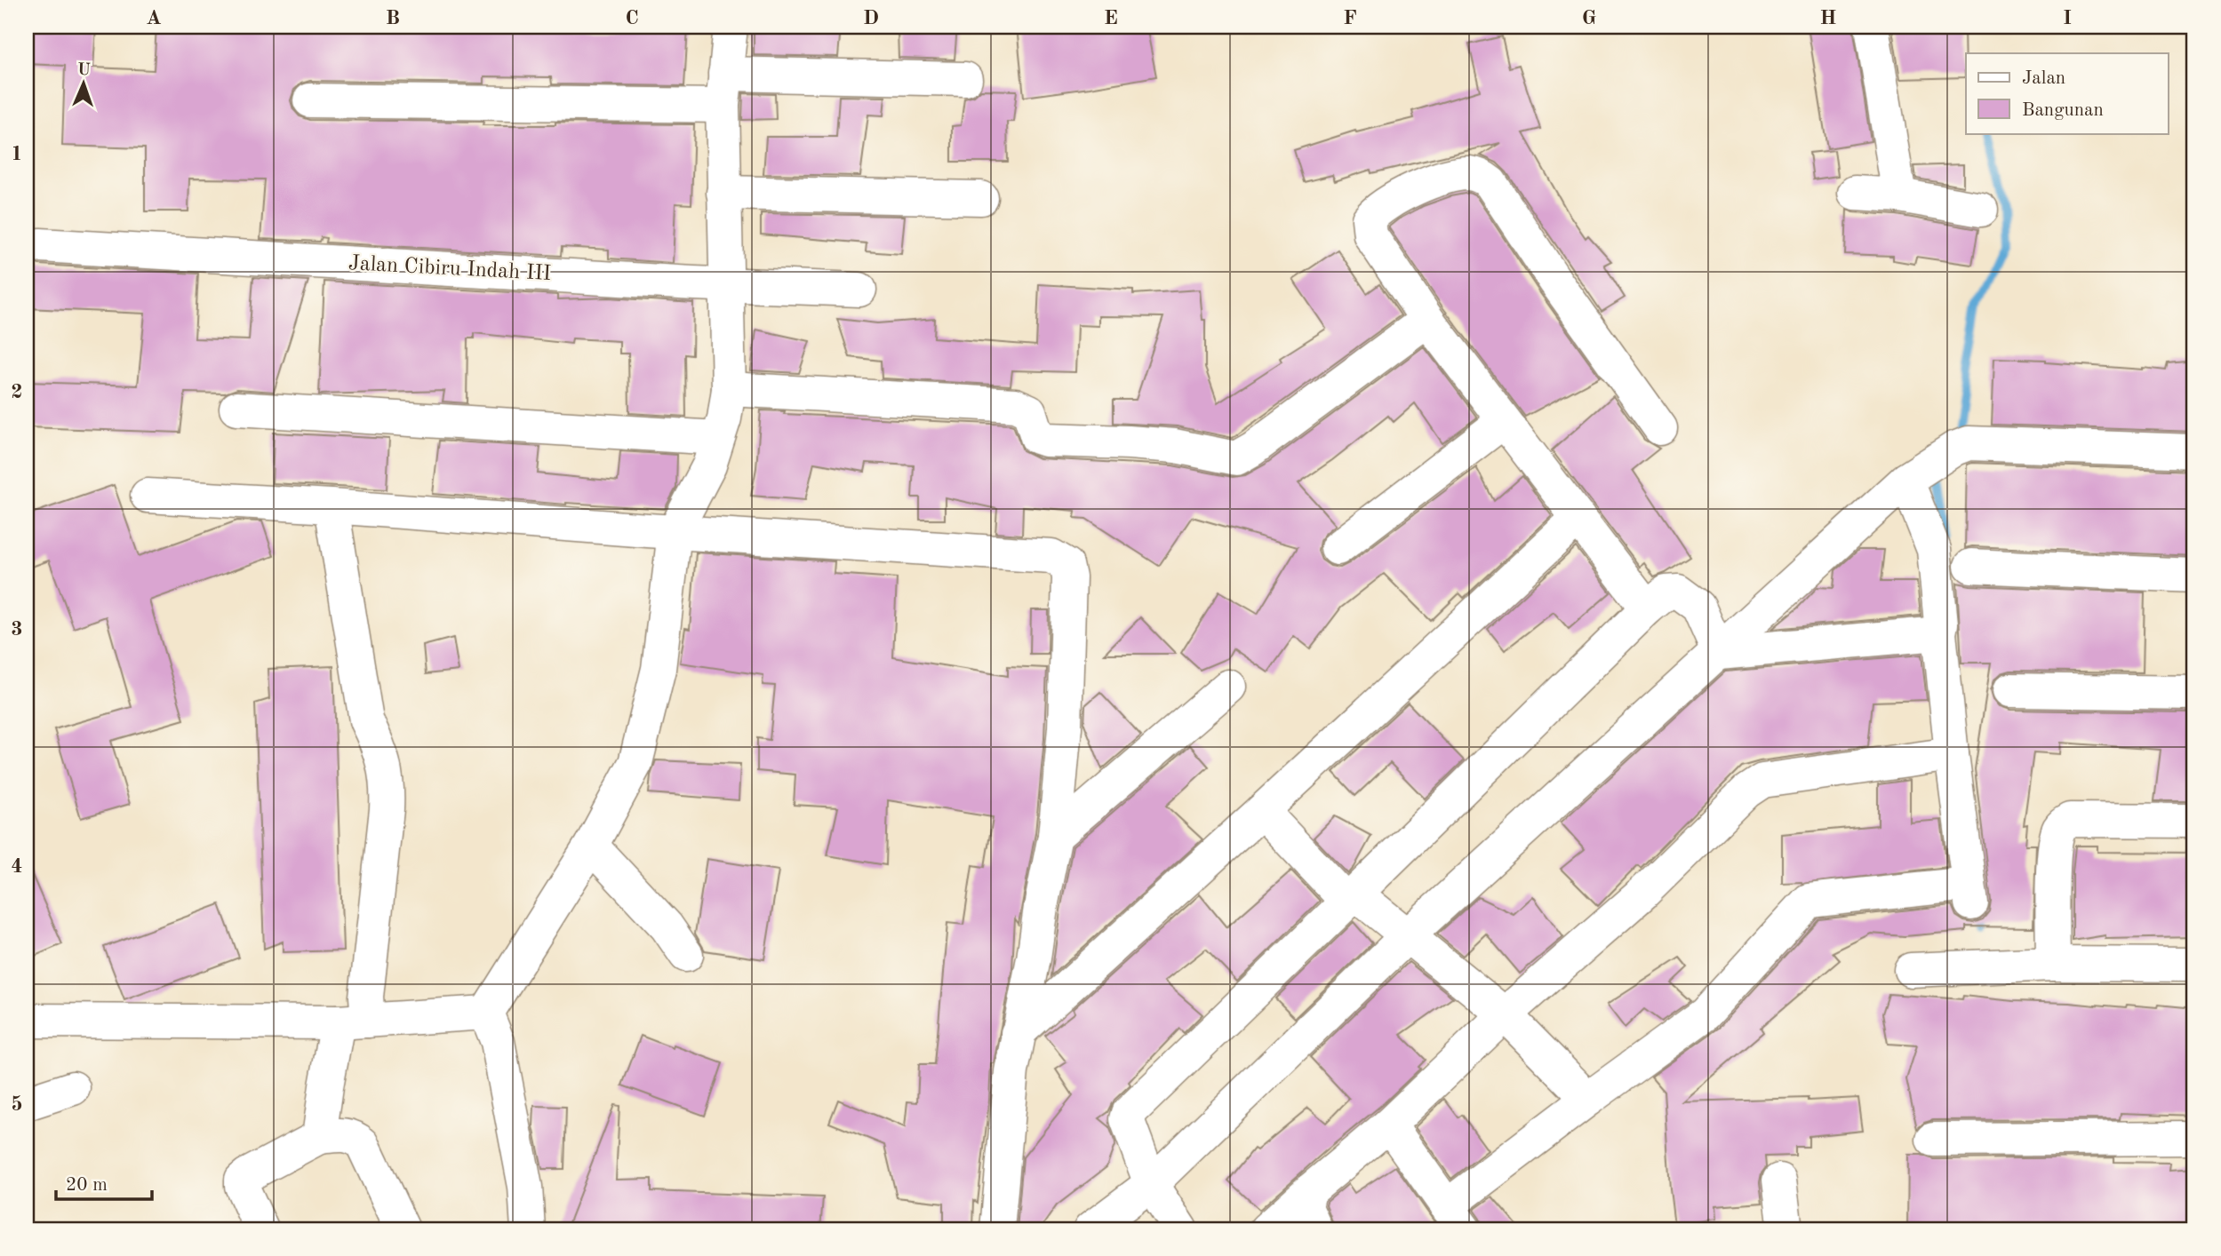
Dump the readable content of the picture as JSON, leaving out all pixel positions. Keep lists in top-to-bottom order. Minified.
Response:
{"streets":{"street":["Jalan Cibiru Indah III"]},"legend":["Jalan","Bangunan"],"scale_bar":"20 m","north":"top","grid":{"columns":["A","B","C","D","E","F","G","H","I"],"rows":["1","2","3","4","5"]}}
